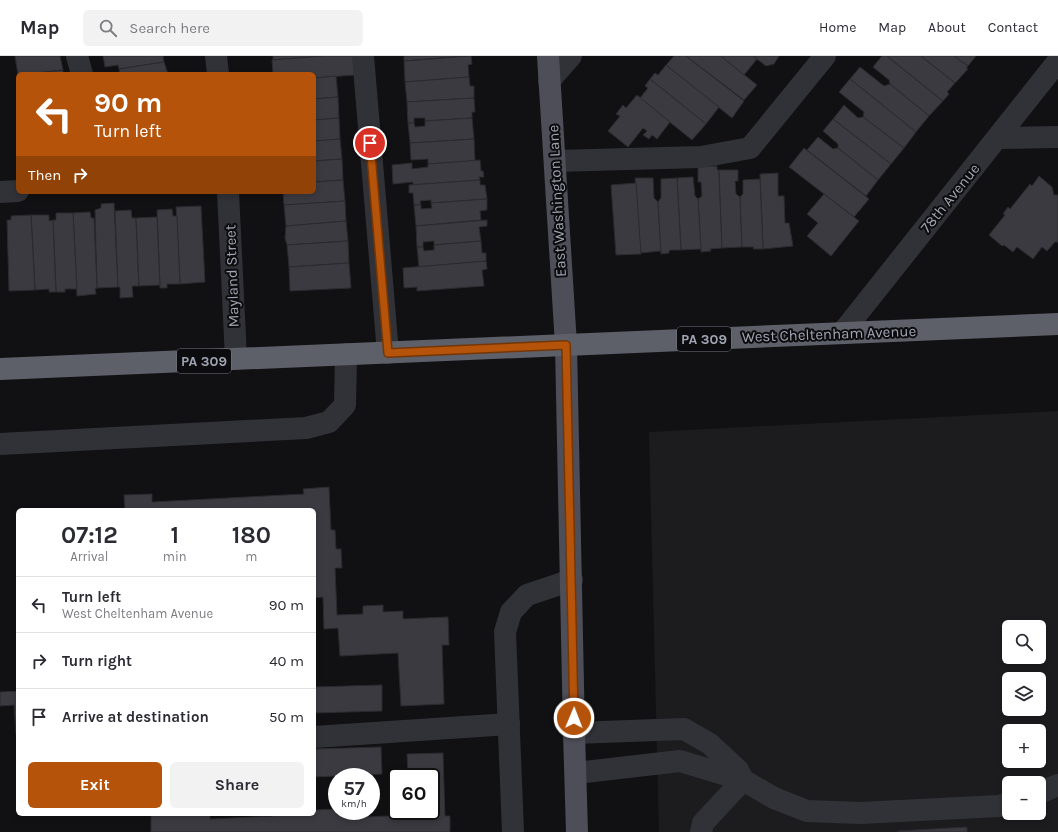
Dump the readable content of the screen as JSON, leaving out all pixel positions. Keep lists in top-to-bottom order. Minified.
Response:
{"streets":{"highway":["West Cheltenham Avenue","PA 309"],"main road":["East Washington Lane"],"street":["78th Avenue","Mayland Street"]},"crossings":[["78th Avenue","West Cheltenham Avenue"],["East Washington Lane","West Cheltenham Avenue"],["Mayland Street","West Cheltenham Avenue"]],"page":{"header":"Map","search":"Search here","nav":["Home","Map","About","Contact"],"turn":["90 m","Turn left"],"then":"Then","eta":["07:12","Arrival","1","min","180","m"],"list":[{"name":"Turn left","note":"West Cheltenham Avenue","value":"90 m"},{"name":"Turn right","value":"40 m"},{"name":"Arrive at destination","value":"50 m"}],"map_buttons":["+","−"],"buttons":["Exit","Share"],"speed":"57 km/h","limit":"60"}}
